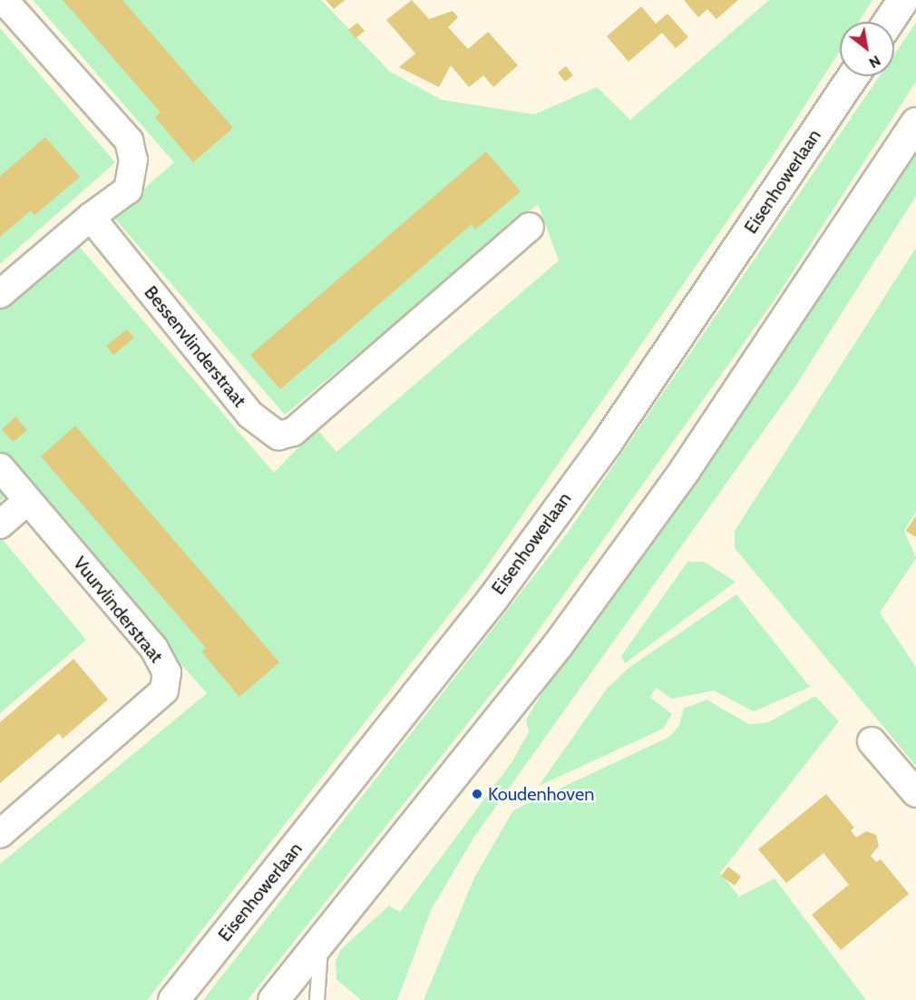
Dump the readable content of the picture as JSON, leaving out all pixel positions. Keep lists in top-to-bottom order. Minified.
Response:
{"streets":{"main road":["Eisenhowerlaan"],"street":["Bessenvlinderstraat","Vuurvlinderstraat"]},"places":["Koudenhoven"],"north":"bottom right"}
